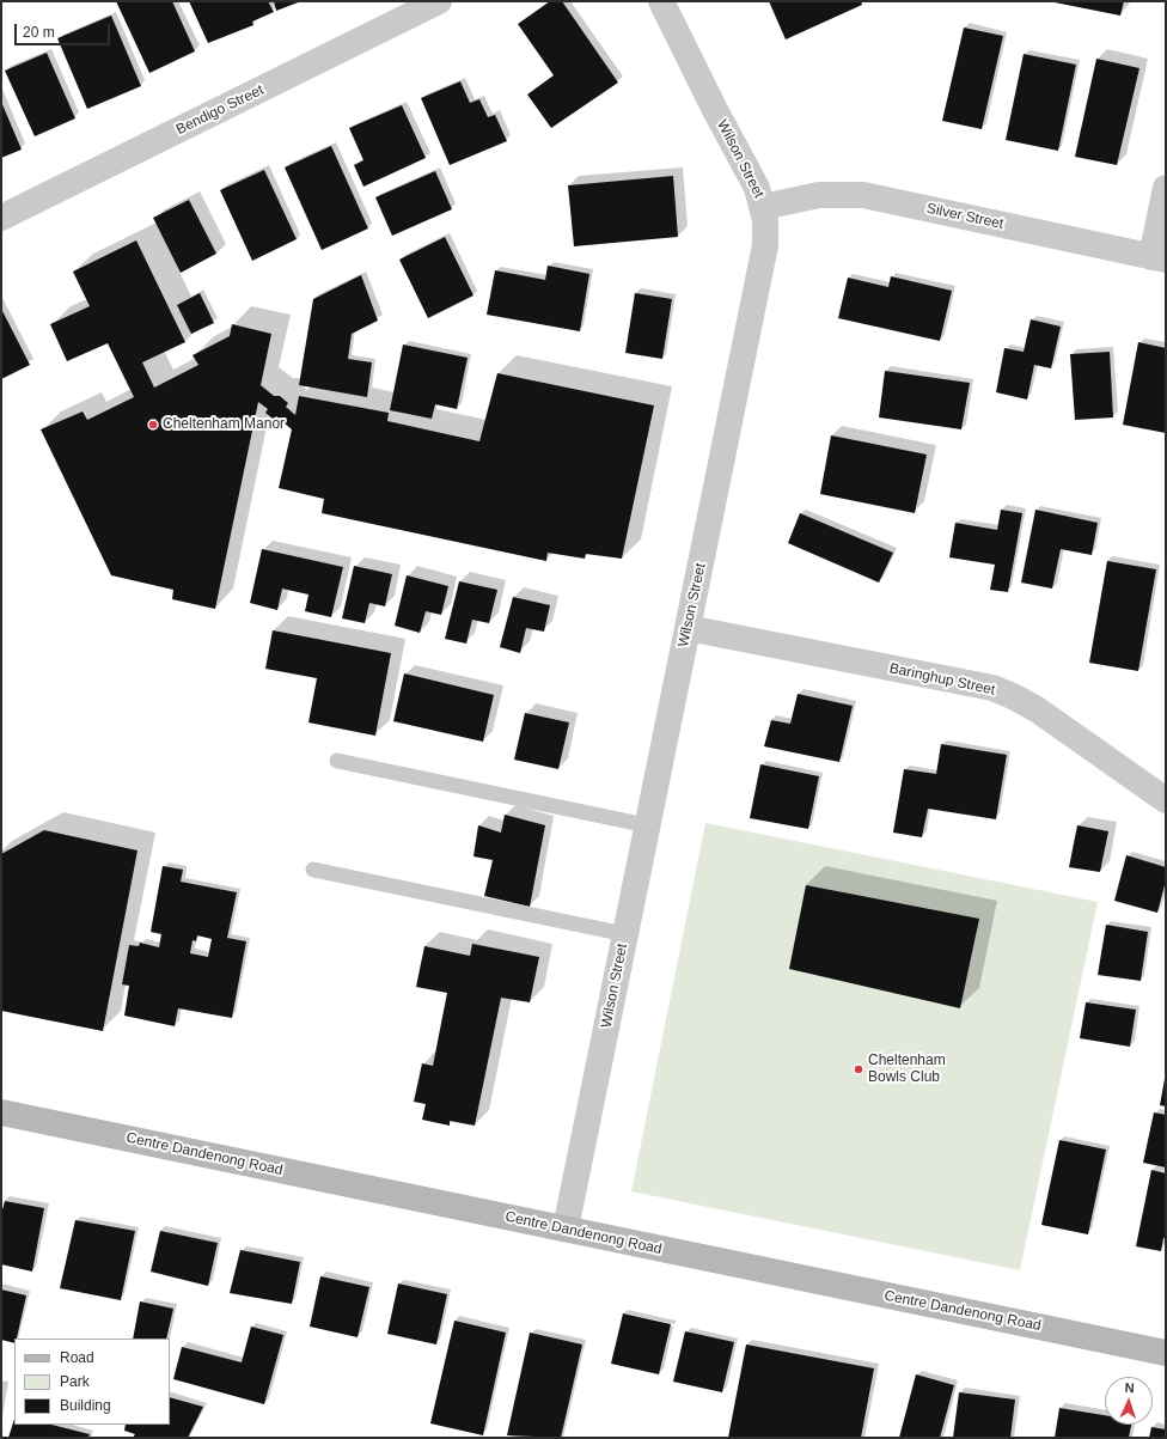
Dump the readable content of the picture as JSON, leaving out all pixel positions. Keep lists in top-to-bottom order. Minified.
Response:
{"streets":{"main road":["Centre Dandenong Road"],"street":["Bendigo Street","Wilson Street","Silver Street","Baringhup Street"]},"crossings":[["Wilson Street","Silver Street"],["Wilson Street","Baringhup Street"],["Wilson Street","Centre Dandenong Road"]],"places":["Cheltenham Manor","Cheltenham Bowls Club"],"legend":["Road","Park","Building"],"scale_bar":"20 m","north":"top"}
